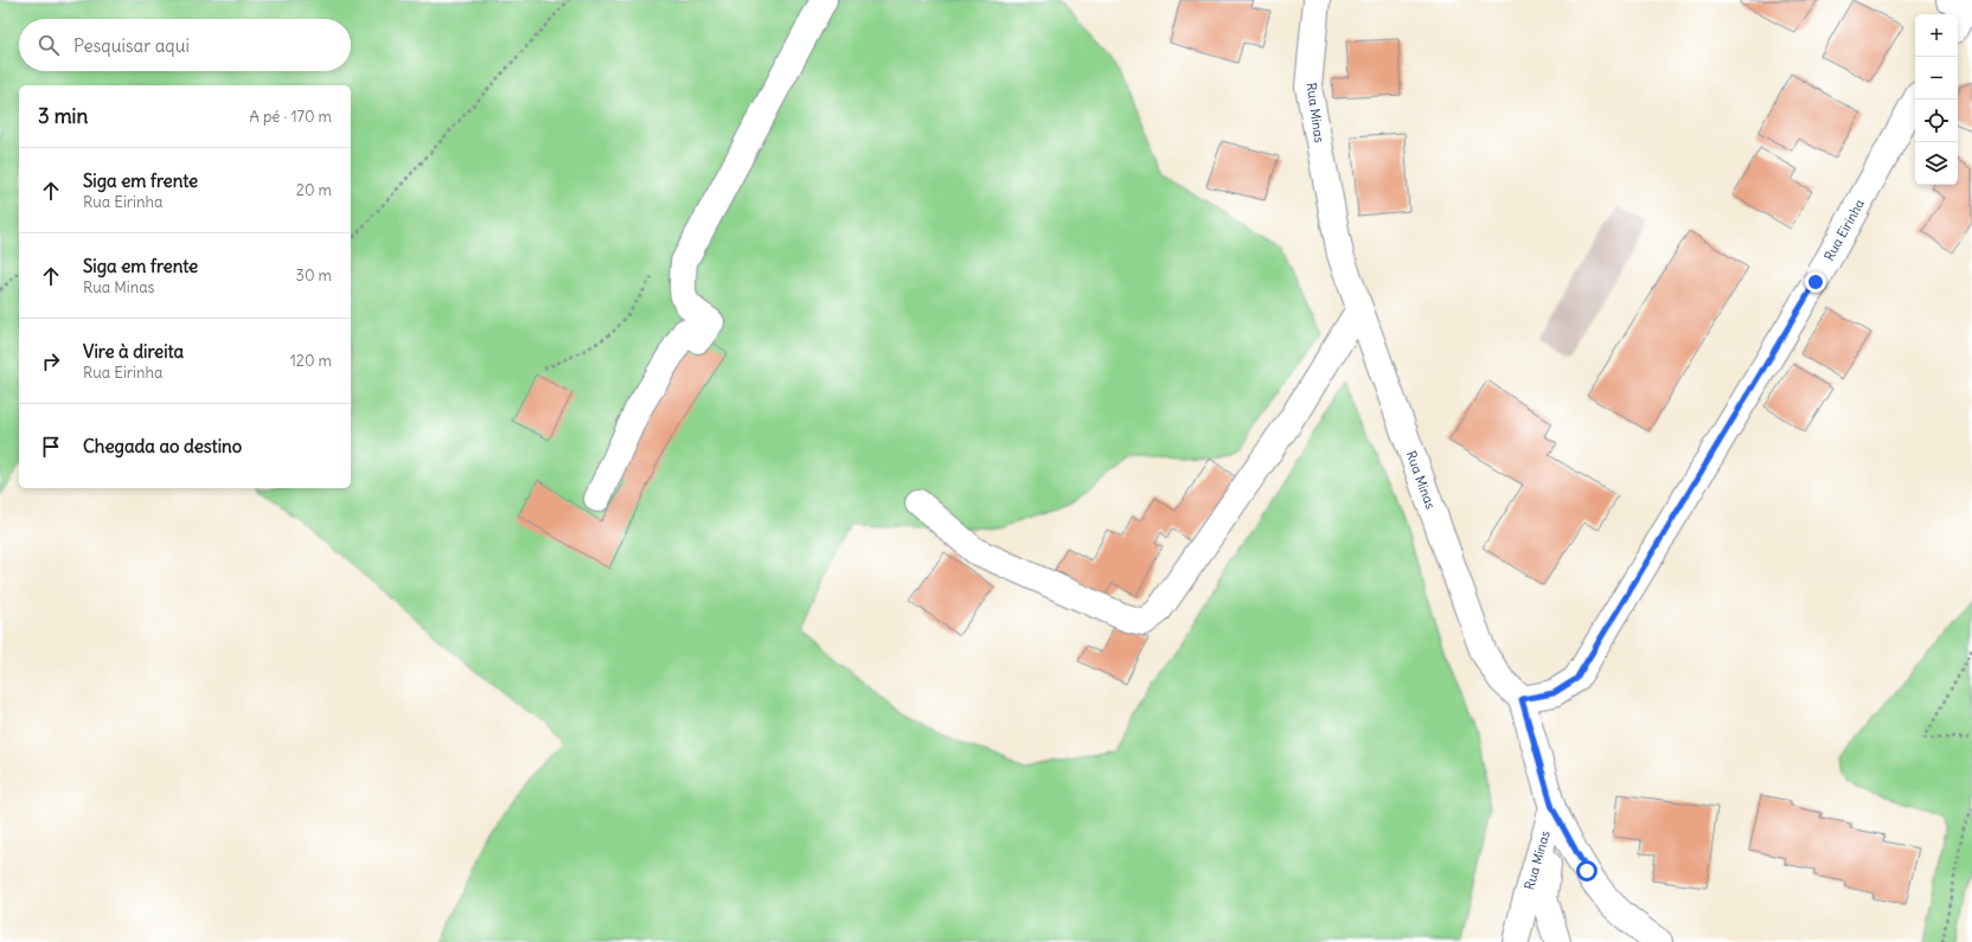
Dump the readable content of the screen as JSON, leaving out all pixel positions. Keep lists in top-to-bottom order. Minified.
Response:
{"streets":{"street":["Rua Minas","Rua Eirinha"]},"crossings":[["Rua Minas","Rua Eirinha"]],"page":{"map_buttons":["+","−"],"search":"Pesquisar aqui","heading":["3 min","A pé · 170 m"],"list":[["Siga em frente","Rua Eirinha","20 m"],["Siga em frente","Rua Minas","30 m"],["Vire à direita","Rua Eirinha","120 m"],"Chegada ao destino"]}}
